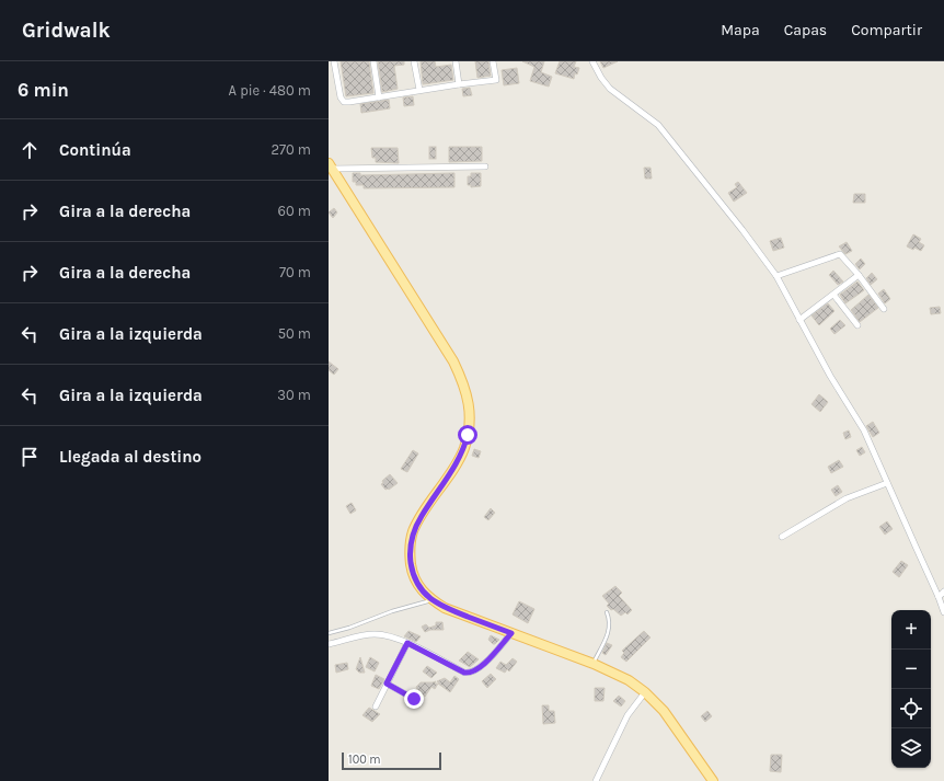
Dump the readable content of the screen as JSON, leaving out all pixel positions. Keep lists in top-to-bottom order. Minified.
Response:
{"scale_bar":"100 m","page":{"header":"Gridwalk","nav":["Mapa","Capas","Compartir"],"heading":["6 min","A pie · 480 m"],"list":[["Continúa","270 m"],["Gira a la derecha","60 m"],["Gira a la derecha","70 m"],["Gira a la izquierda","50 m"],["Gira a la izquierda","30 m"],"Llegada al destino"],"map_buttons":["+","−"],"scale":"100 m"}}
